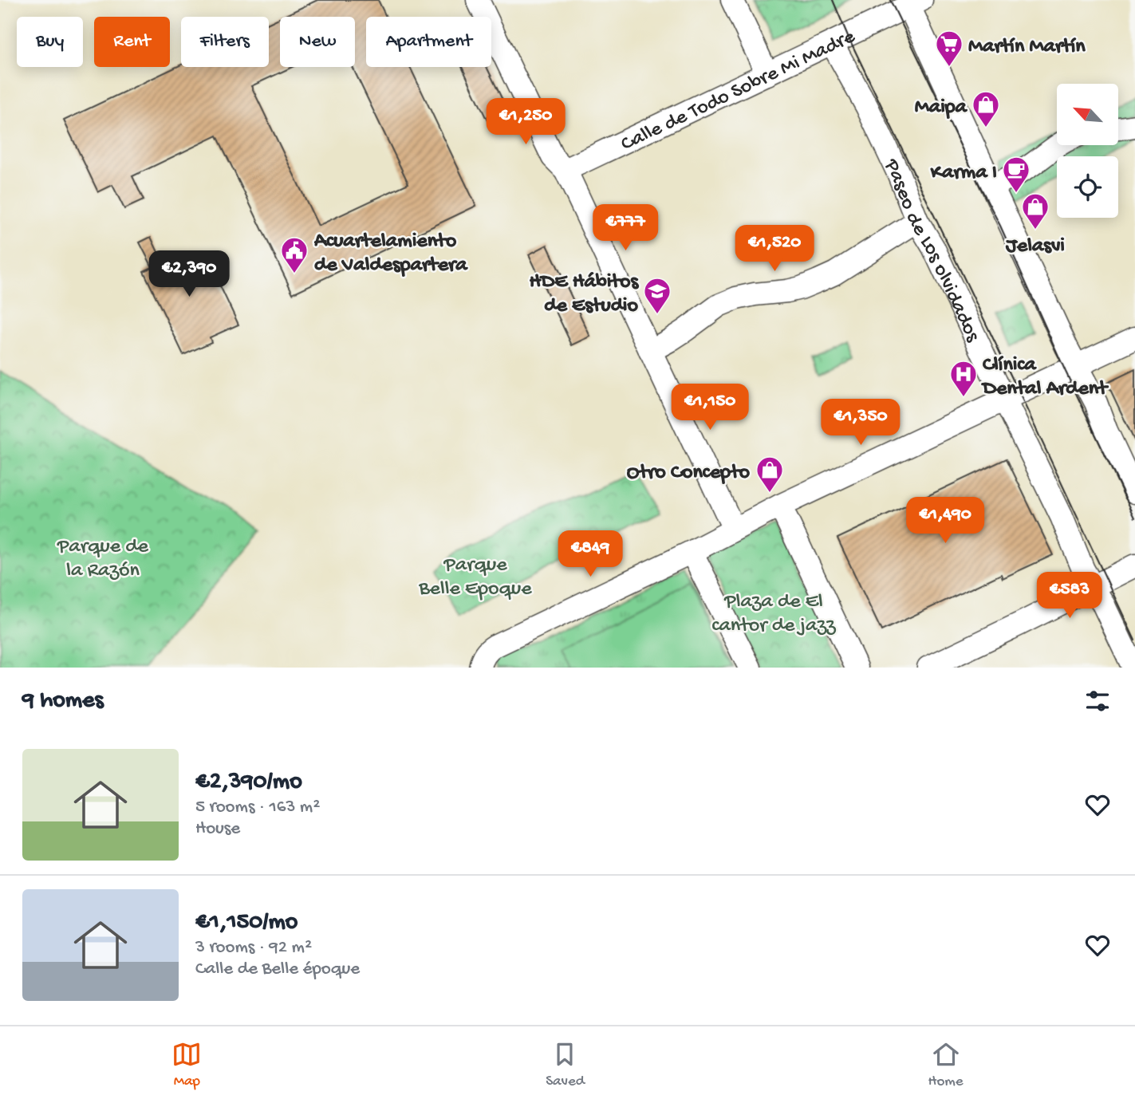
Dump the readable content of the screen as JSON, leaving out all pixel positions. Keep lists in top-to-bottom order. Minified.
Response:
{"streets":{"street":["Calle de Todo Sobre Mi Madre","Paseo de Los olvidados"]},"crossings":[["Calle de Todo Sobre Mi Madre","Paseo de Los olvidados"]],"parks":["Parque de la Razón","Parque Belle Epoque","Plaza de El cantor de jazz"],"places":{"supermarket":["Martín Martín"],"shop":["Maipa","Jelasvi","Otro Concepto"],"cafe":["Karma I"],"public building":["Acuartelamiento de Valdespartera"],"school or university":["HDE Hábitos de Estudio"],"hospital":["Clínica Dental Ardent"]},"north":"top left","page":{"chip":["Buy","Rent","Filters","New","Apartment"],"price":["€1,250","€777","€1,520","€2,390","€1,150","€1,350","€1,490","€849","€583"],"heading":"9 homes","list":[{"name":"€2,390/mo","note":"5 rooms · 163 m² · House"},{"name":"€1,150/mo","note":"3 rooms · 92 m² · Calle de Belle époque"}],"tabs":["Map","Saved","Home"]}}
